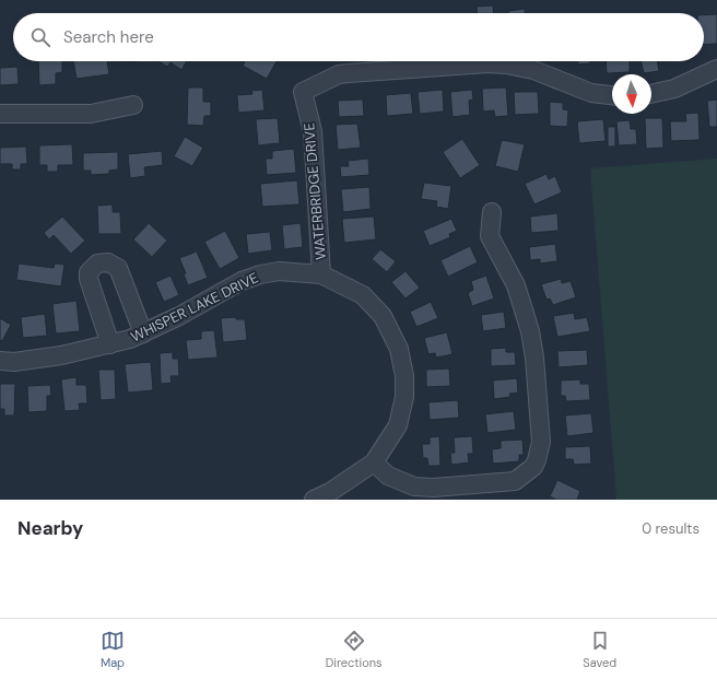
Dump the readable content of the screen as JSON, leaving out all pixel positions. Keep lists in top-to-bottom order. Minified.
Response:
{"streets":{"street":["WATERBRIDGE DRIVE","WHISPER LAKE DRIVE"]},"crossings":[["WATERBRIDGE DRIVE","WHISPER LAKE DRIVE"]],"north":"bottom","page":{"search":"Search here","heading":["Nearby","0 results"],"nav":["Map","Directions","Saved"]}}
